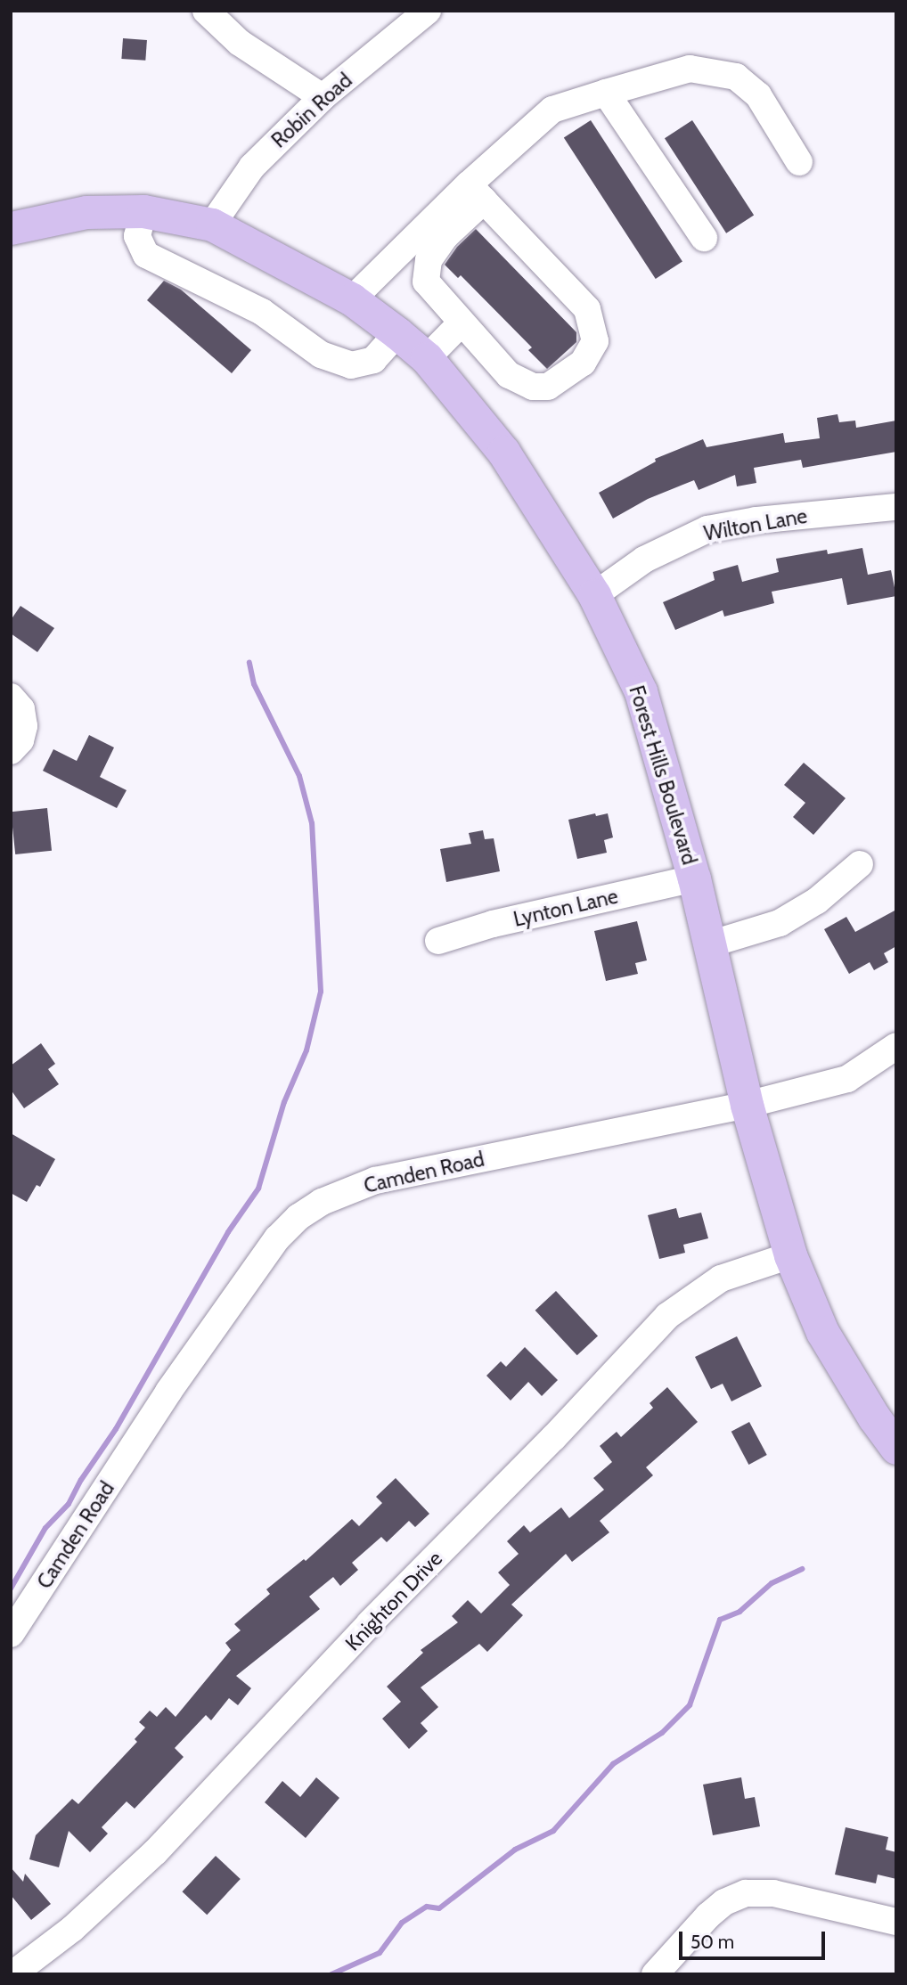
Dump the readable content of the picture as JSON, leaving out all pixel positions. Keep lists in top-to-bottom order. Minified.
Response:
{"streets":{"main road":["Forest Hills Boulevard"],"street":["Robin Road","Wilton Lane","Lynton Lane","Camden Road","Knighton Drive"]},"crossings":[["Robin Road","Forest Hills Boulevard"],["Wilton Lane","Forest Hills Boulevard"],["Forest Hills Boulevard","Lynton Lane"],["Forest Hills Boulevard","Camden Road"],["Forest Hills Boulevard","Knighton Drive"]],"scale_bar":"50 m"}
